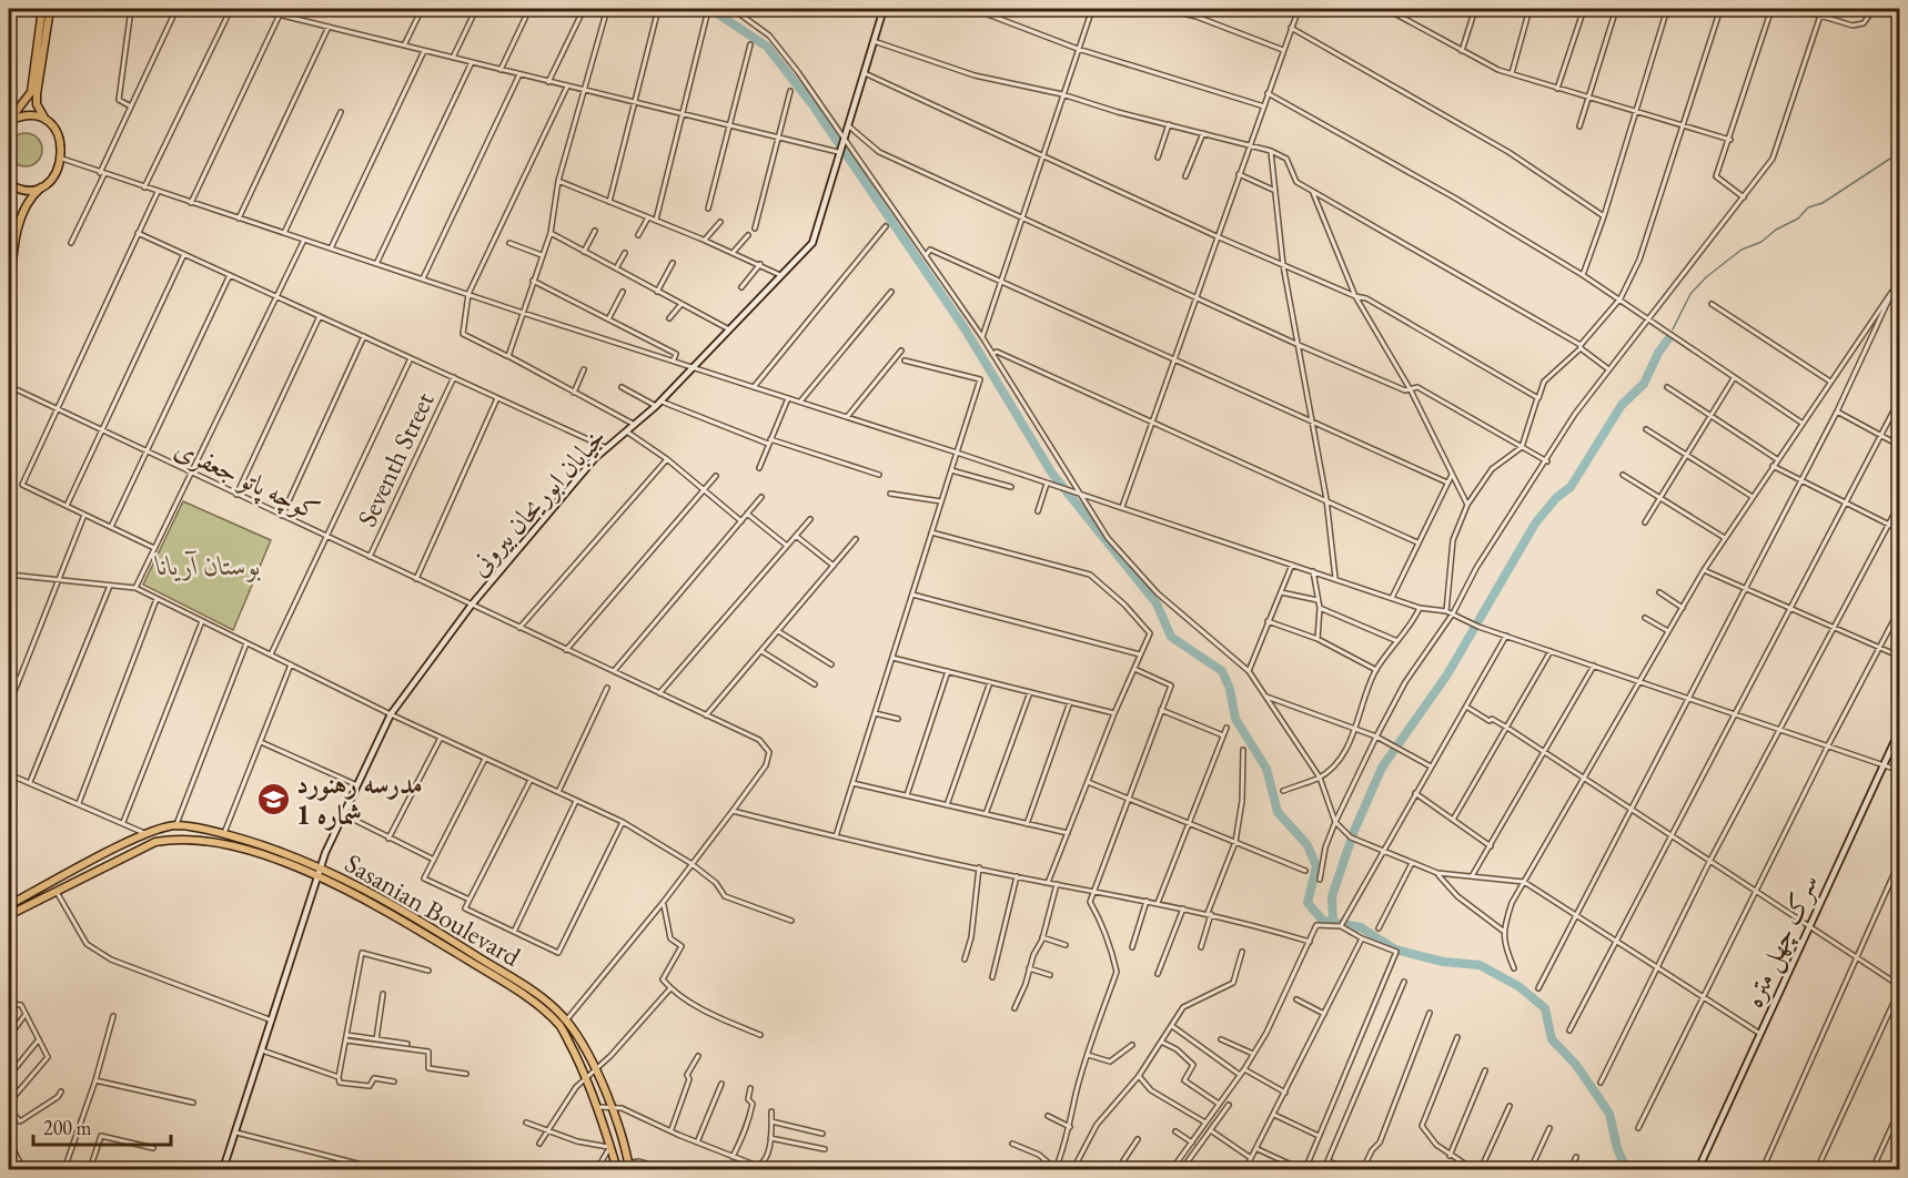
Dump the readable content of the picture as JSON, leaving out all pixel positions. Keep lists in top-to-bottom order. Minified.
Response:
{"streets":{"highway":["Sasanian Boulevard"],"street":["Seventh Street","کوچه پاتو جعفری","خیابان ابوریحان بیرونی","سرک چهل متره"]},"crossings":[["Seventh Street","کوچه پاتو جعفری"],["کوچه پاتو جعفری","خیابان ابوریحان بیرونی"],["خیابان ابوریحان بیرونی","Sasanian Boulevard"]],"parks":["بوستان آریانا"],"places":{"school or university":["مدرسه رهنورد شماره 1"]},"scale_bar":"200 m"}
